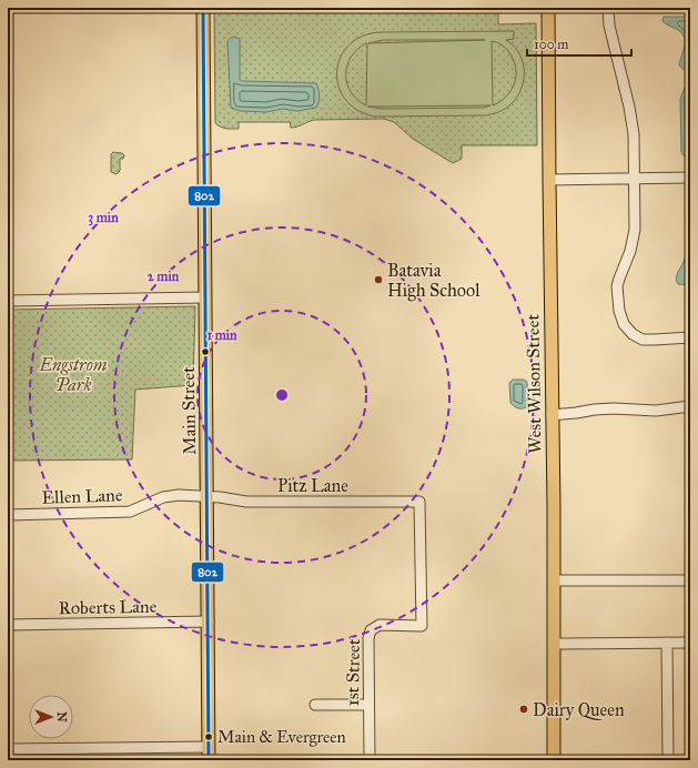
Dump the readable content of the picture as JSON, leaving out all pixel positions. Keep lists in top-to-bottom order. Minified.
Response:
{"streets":{"main road":["West Wilson Street","Main Street"],"street":["Pitz Lane","Ellen Lane","Roberts Lane","1st Street"]},"crossings":[["Main Street","Pitz Lane"],["Main Street","Ellen Lane"],["Main Street","Roberts Lane"],["Pitz Lane","Ellen Lane"],["Pitz Lane","1st Street"]],"parks":["Engstrom Park"],"places":["Batavia High School","Dairy Queen","Main & Evergreen"],"lines":["transit line 802"],"scale_bar":"100 m","north":"right","rings":["3 min","2 min","1 min"]}
